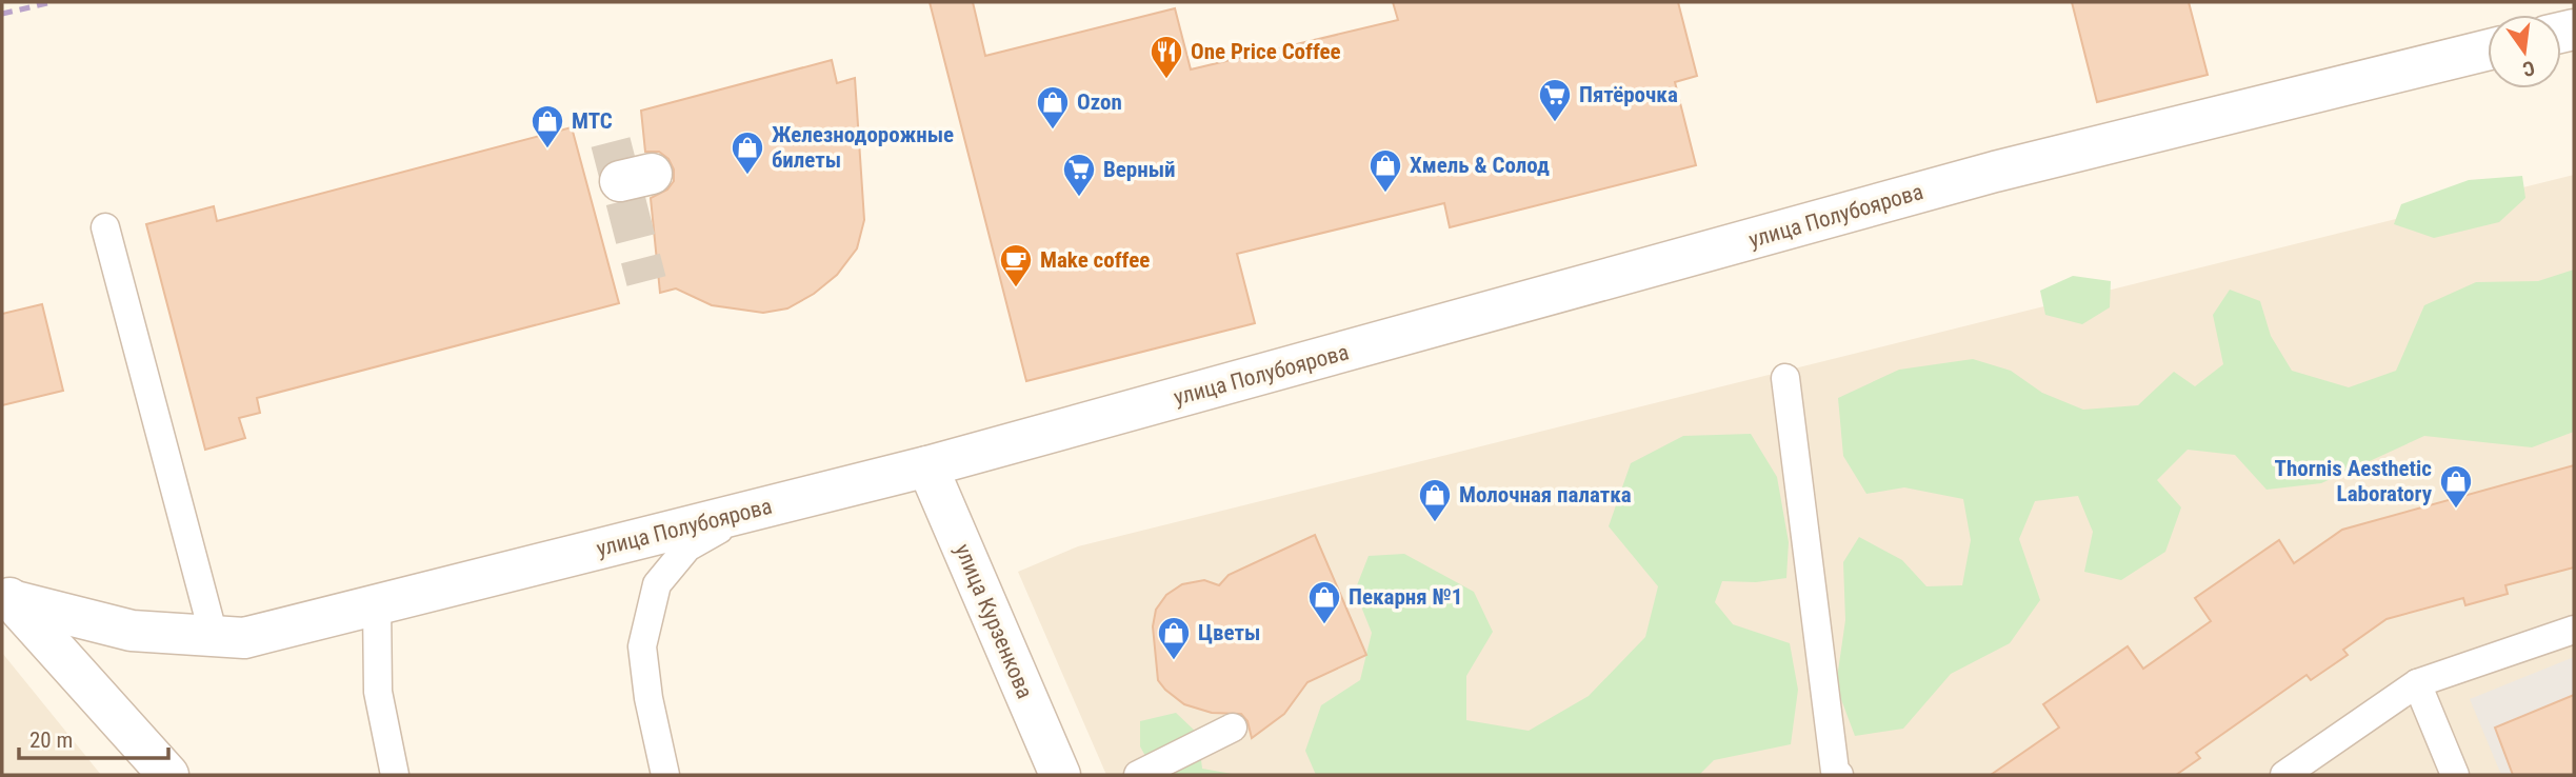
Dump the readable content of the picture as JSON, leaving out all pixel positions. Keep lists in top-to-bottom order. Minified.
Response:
{"streets":{"street":["улица Полубоярова","улица Курзенкова"]},"crossings":[["улица Полубоярова","улица Курзенкова"]],"places":{"restaurant":["One Price Coffee"],"supermarket":["Пятёрочка","Верный"],"shop":["Ozon","МТС","Железнодорожные билеты","Хмель & Солод","Thornis Aesthetic Laboratory","Молочная палатка","Пекарня №1","Цветы"],"cafe":["Make coffee"]},"scale_bar":"20 m","north":"bottom"}
